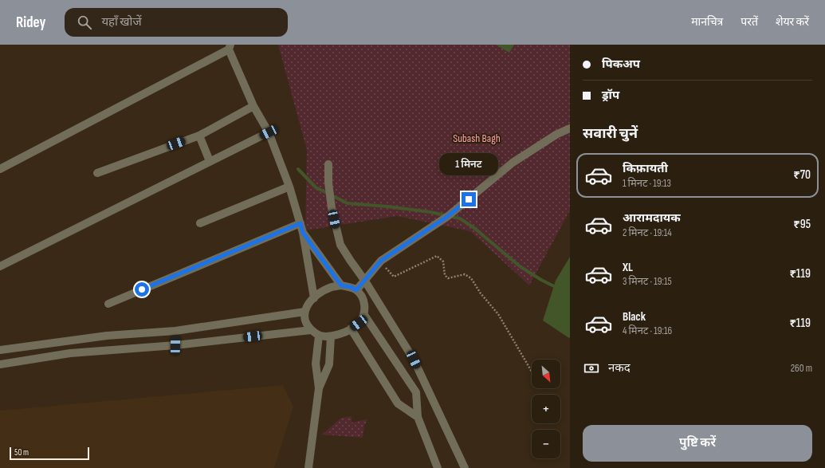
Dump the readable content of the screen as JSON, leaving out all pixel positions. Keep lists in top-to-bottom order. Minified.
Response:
{"parks":["Subash Bagh"],"scale_bar":"50 m","north":"bottom right","page":{"header":"Ridey","search":"यहाँ खोजें","nav":["मानचित्र","परतें","शेयर करें"],"banner":["पिकअप","ड्रॉप"],"heading":"सवारी चुनें","bubble":"1 मिनट","list":[{"name":"किफ़ायती","note":"1 मिनट · 19:13","value":"₹70"},{"name":"आरामदायक","note":"2 मिनट · 19:14","value":"₹95"},{"name":"XL","note":"3 मिनट · 19:15","value":"₹119"},{"name":"Black","note":"4 मिनट · 19:16","value":"₹119"}],"pay":["नकद","260 m"],"map_buttons":["+","−"],"buttons":"पुष्टि करें","scale":"50 m"}}
